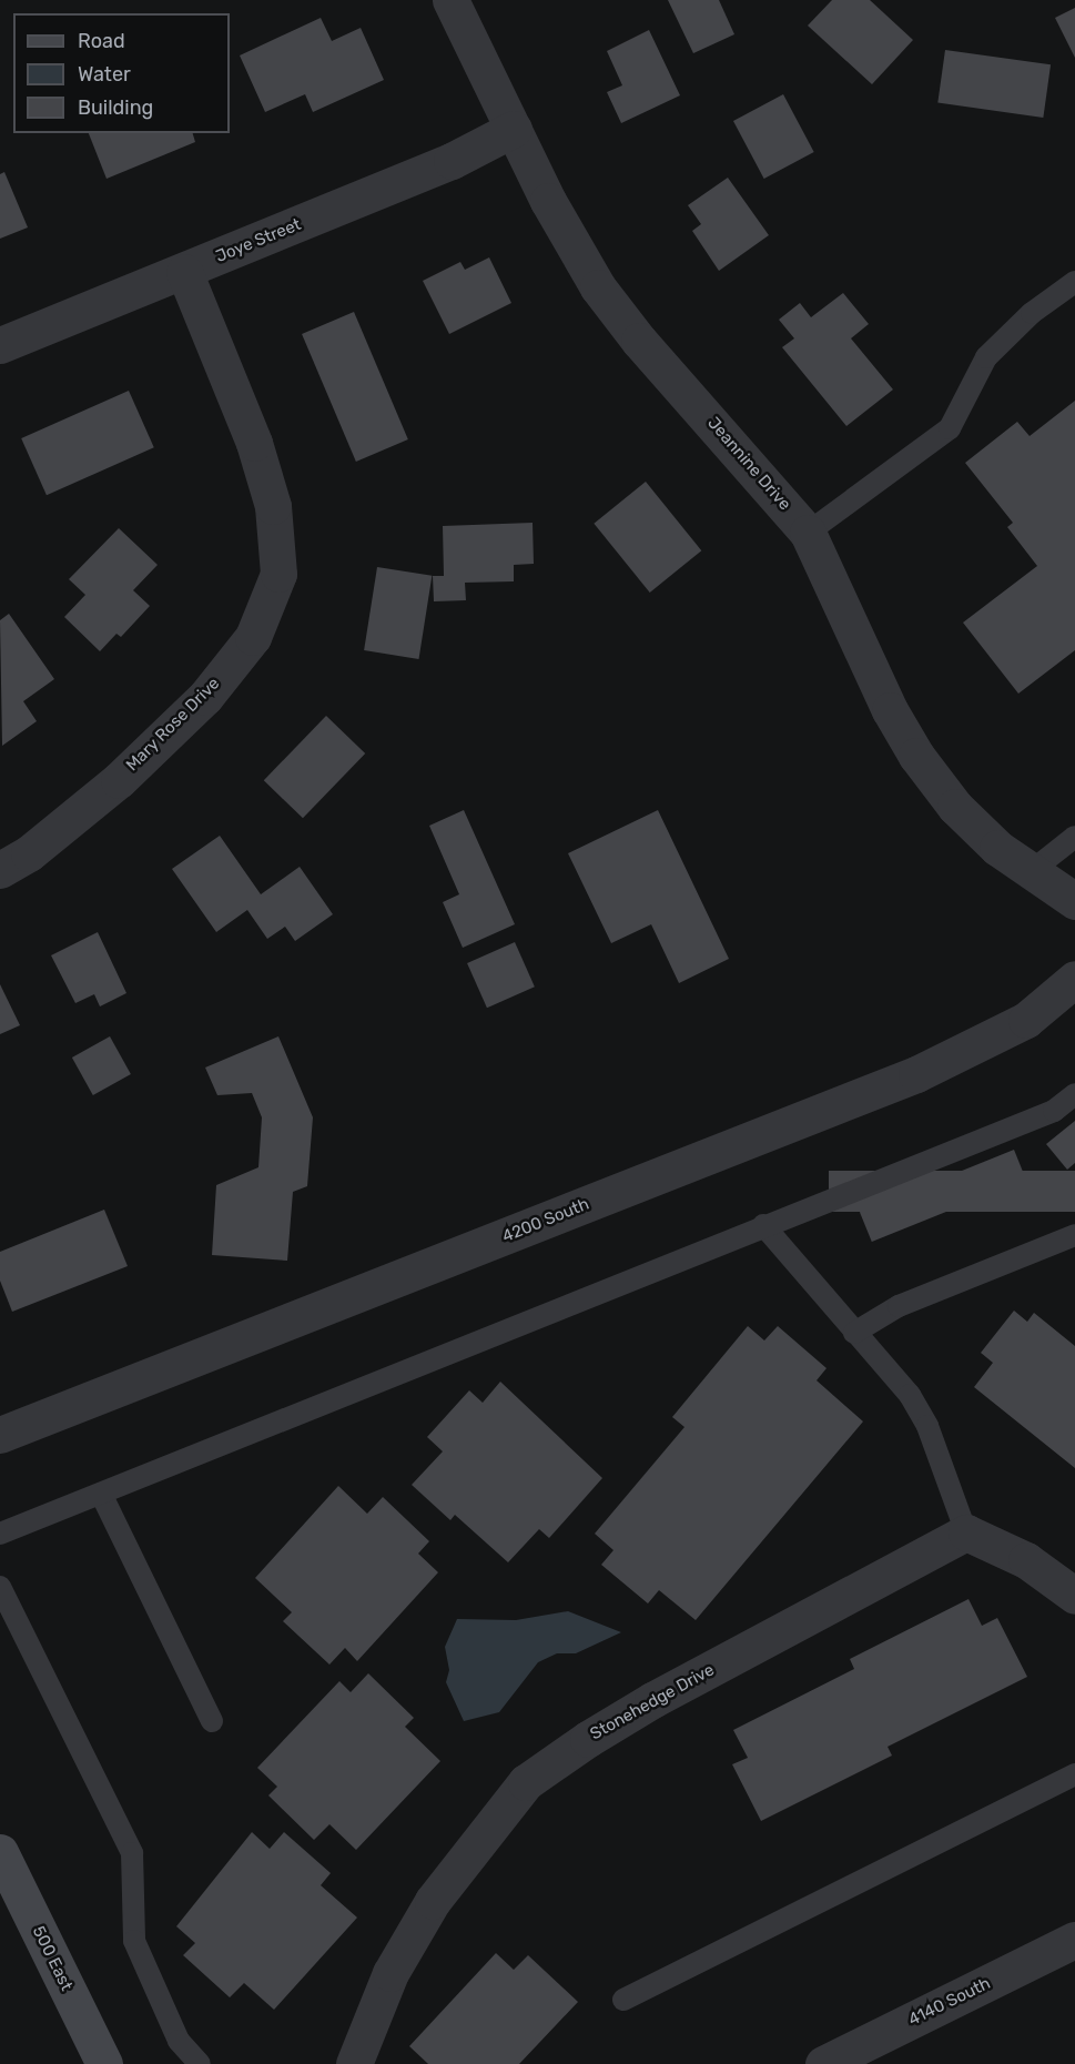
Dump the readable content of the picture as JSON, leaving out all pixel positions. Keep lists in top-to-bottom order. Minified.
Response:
{"streets":{"street":["Joye Street","Jeannine Drive","Mary Rose Drive","4200 South","Stonehedge Drive","500 East","4140 South"]},"crossings":[["Joye Street","Jeannine Drive"],["Joye Street","Mary Rose Drive"]],"legend":["Road","Water","Building"]}
